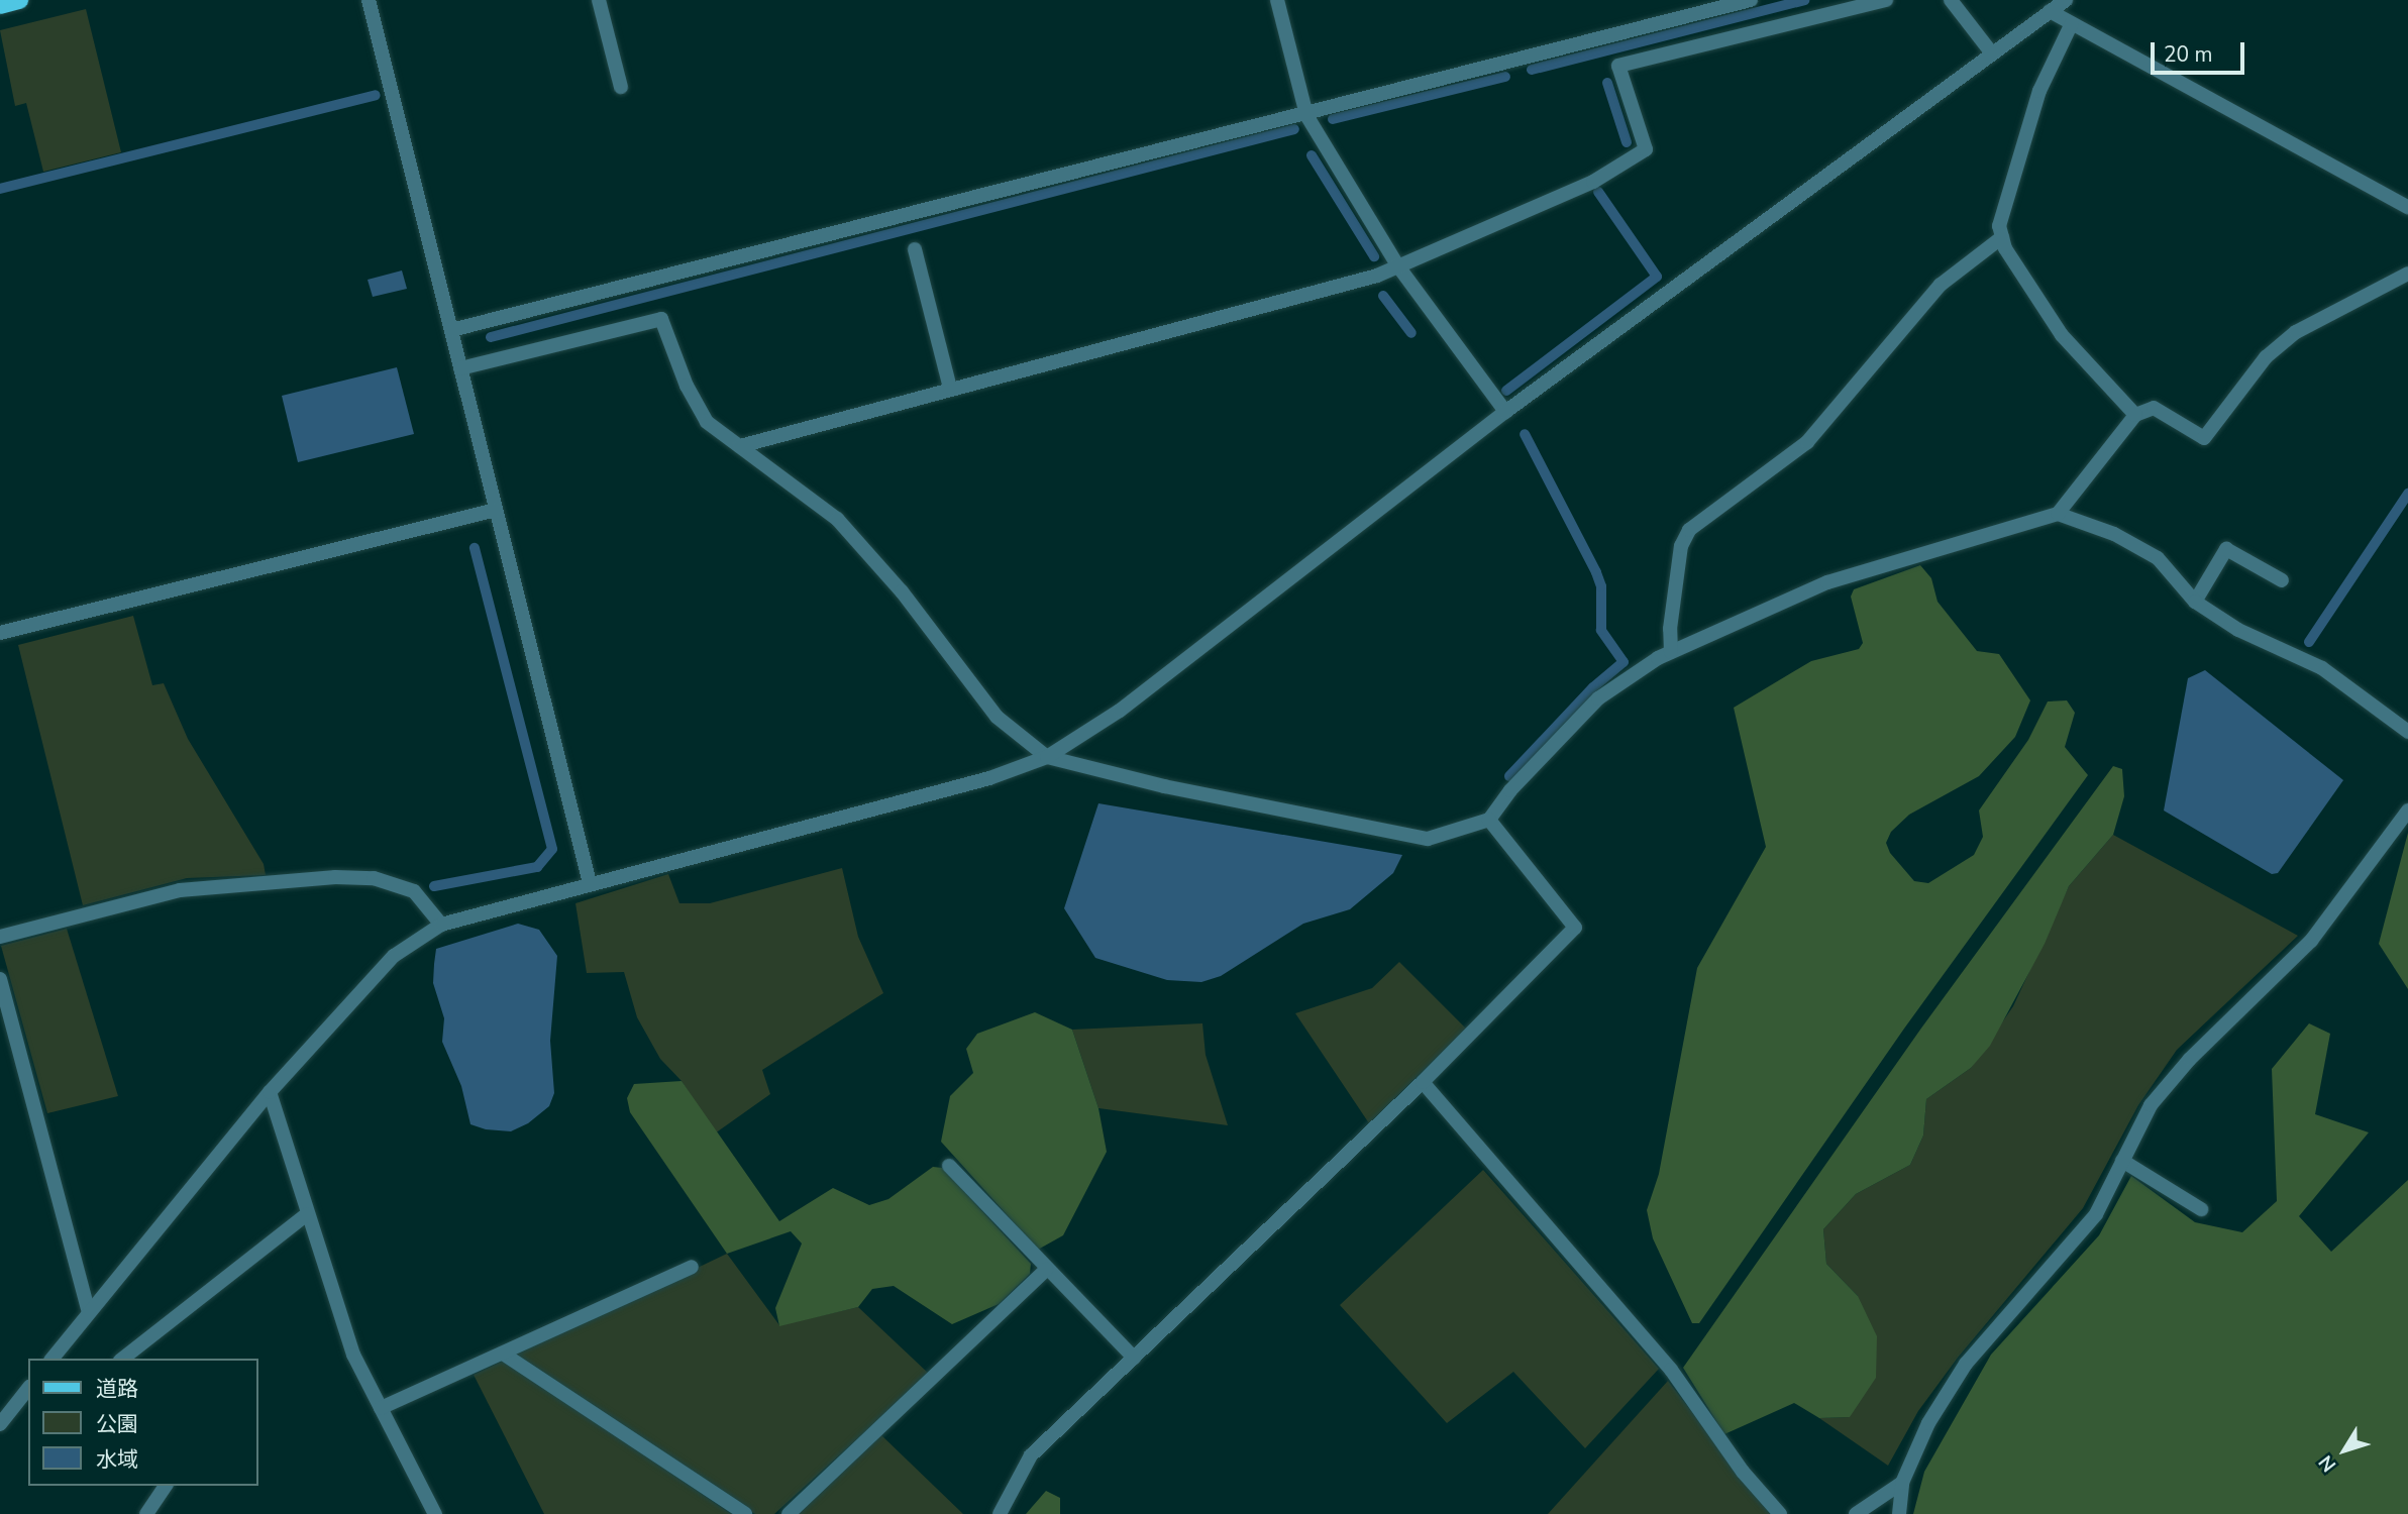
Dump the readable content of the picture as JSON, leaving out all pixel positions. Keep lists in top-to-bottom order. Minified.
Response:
{"legend":["道路","公園","水域"],"scale_bar":"20 m","north":"bottom left"}
